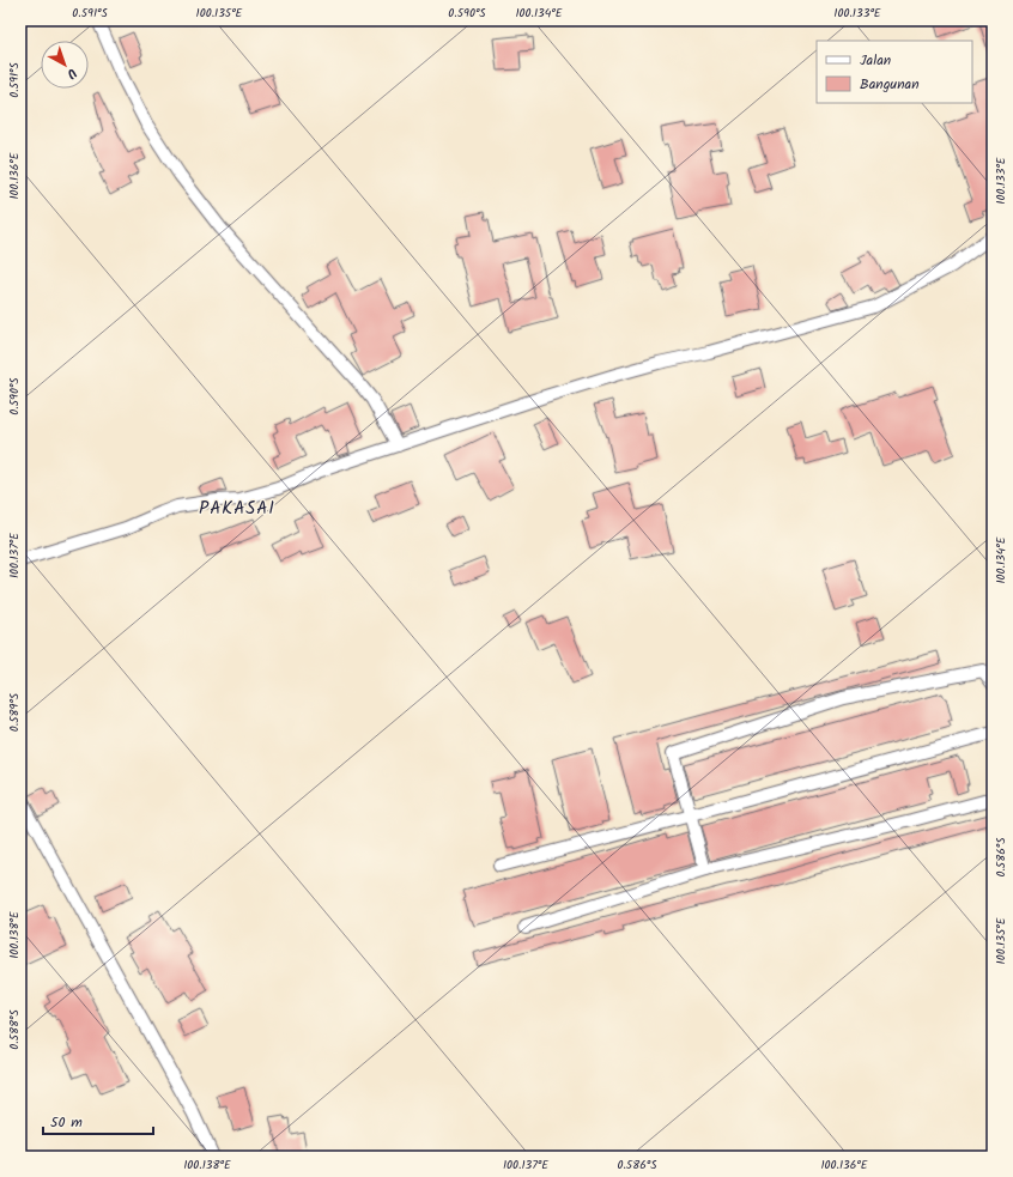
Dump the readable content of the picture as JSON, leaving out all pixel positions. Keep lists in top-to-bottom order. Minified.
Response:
{"districts":["PAKASAI"],"legend":["Jalan","Bangunan"],"scale_bar":"50 m","north":"bottom right","coordinates":["0.591°S","100.135°E","0.590°S","100.134°E","100.133°E","100.136°E","100.137°E","0.589°S","0.586°S","100.138°E","0.588°S"]}
